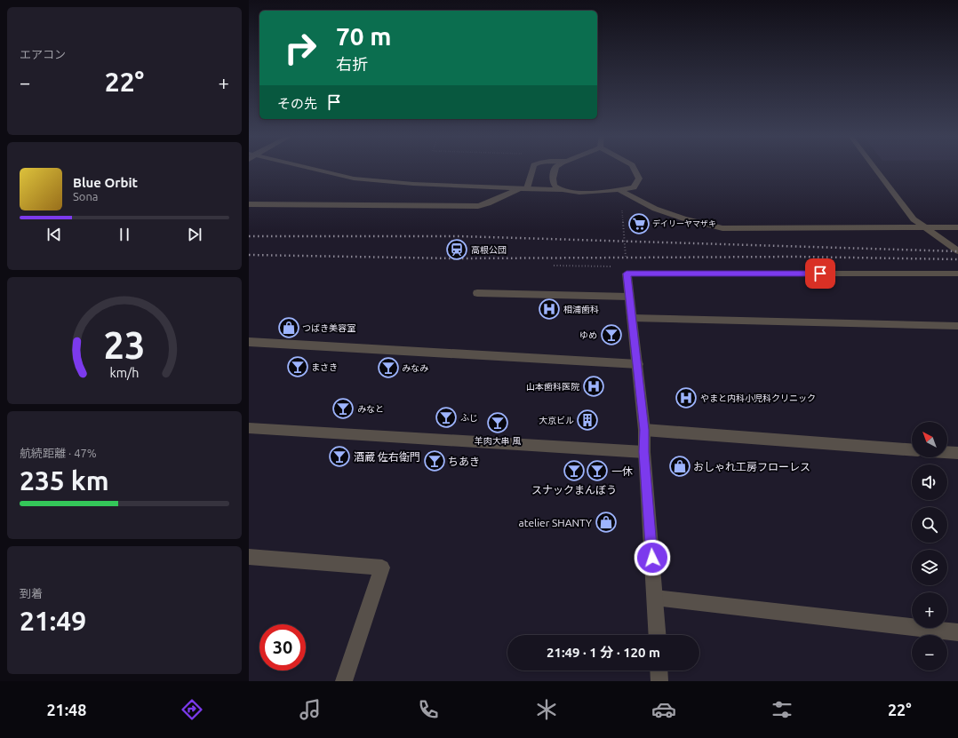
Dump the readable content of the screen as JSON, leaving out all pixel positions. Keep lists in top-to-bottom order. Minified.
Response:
{"places":{"supermarket":["デイリーヤマザキ"],"station":["高根公団"],"hospital":["相浦歯科","山本歯科医院","やまと内科小児科クリニック"],"shop":["つばき美容室","おしゃれ工房フローレス","atelier SHANTY"],"bar":["ゆめ","まさき","みなみ","みなと","ふじ","羊肉大串 風","酒蔵 佐右衛門","ちあき","スナックまんぼう","一休"],"building":["大京ビル"]},"north":"top left","page":{"tile":["エアコン",["航続距離 · 47%","235 km"],["到着","21:49"]],"turn":["70 m","右折"],"heat":["−","22°","+"],"then":"その先","song":["Blue Orbit","Sona"],"map_buttons":["+","−"],"limit":"30","trip":"21:49 · 1 分 · 120 m","tabs":["21:48","22°"],"gauge":["23","km/h"]}}
